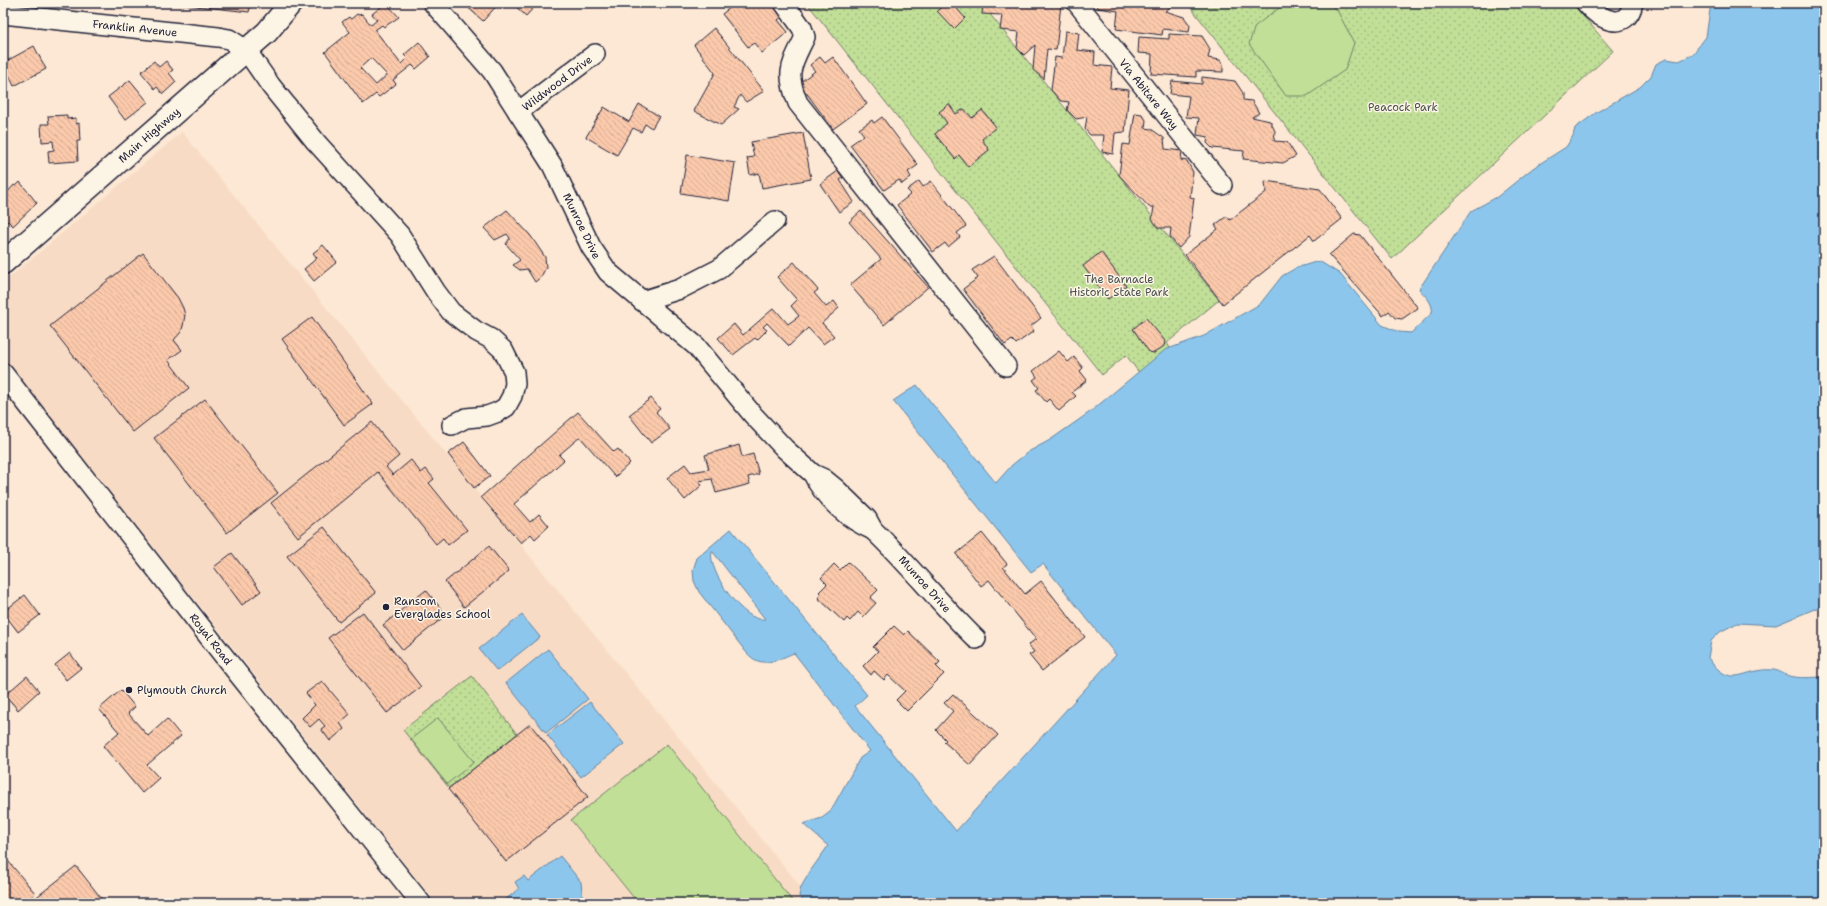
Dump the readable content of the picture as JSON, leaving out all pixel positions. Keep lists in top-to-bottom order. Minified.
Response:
{"streets":{"main road":["Main Highway"],"street":["Franklin Avenue","Wildwood Drive","Via Abitare Way","Munroe Drive","Royal Road"]},"crossings":[["Franklin Avenue","Main Highway"],["Wildwood Drive","Munroe Drive"]],"parks":["Peacock Park","The Barnacle Historic State Park"],"places":["Ransom Everglades School","Plymouth Church"]}
